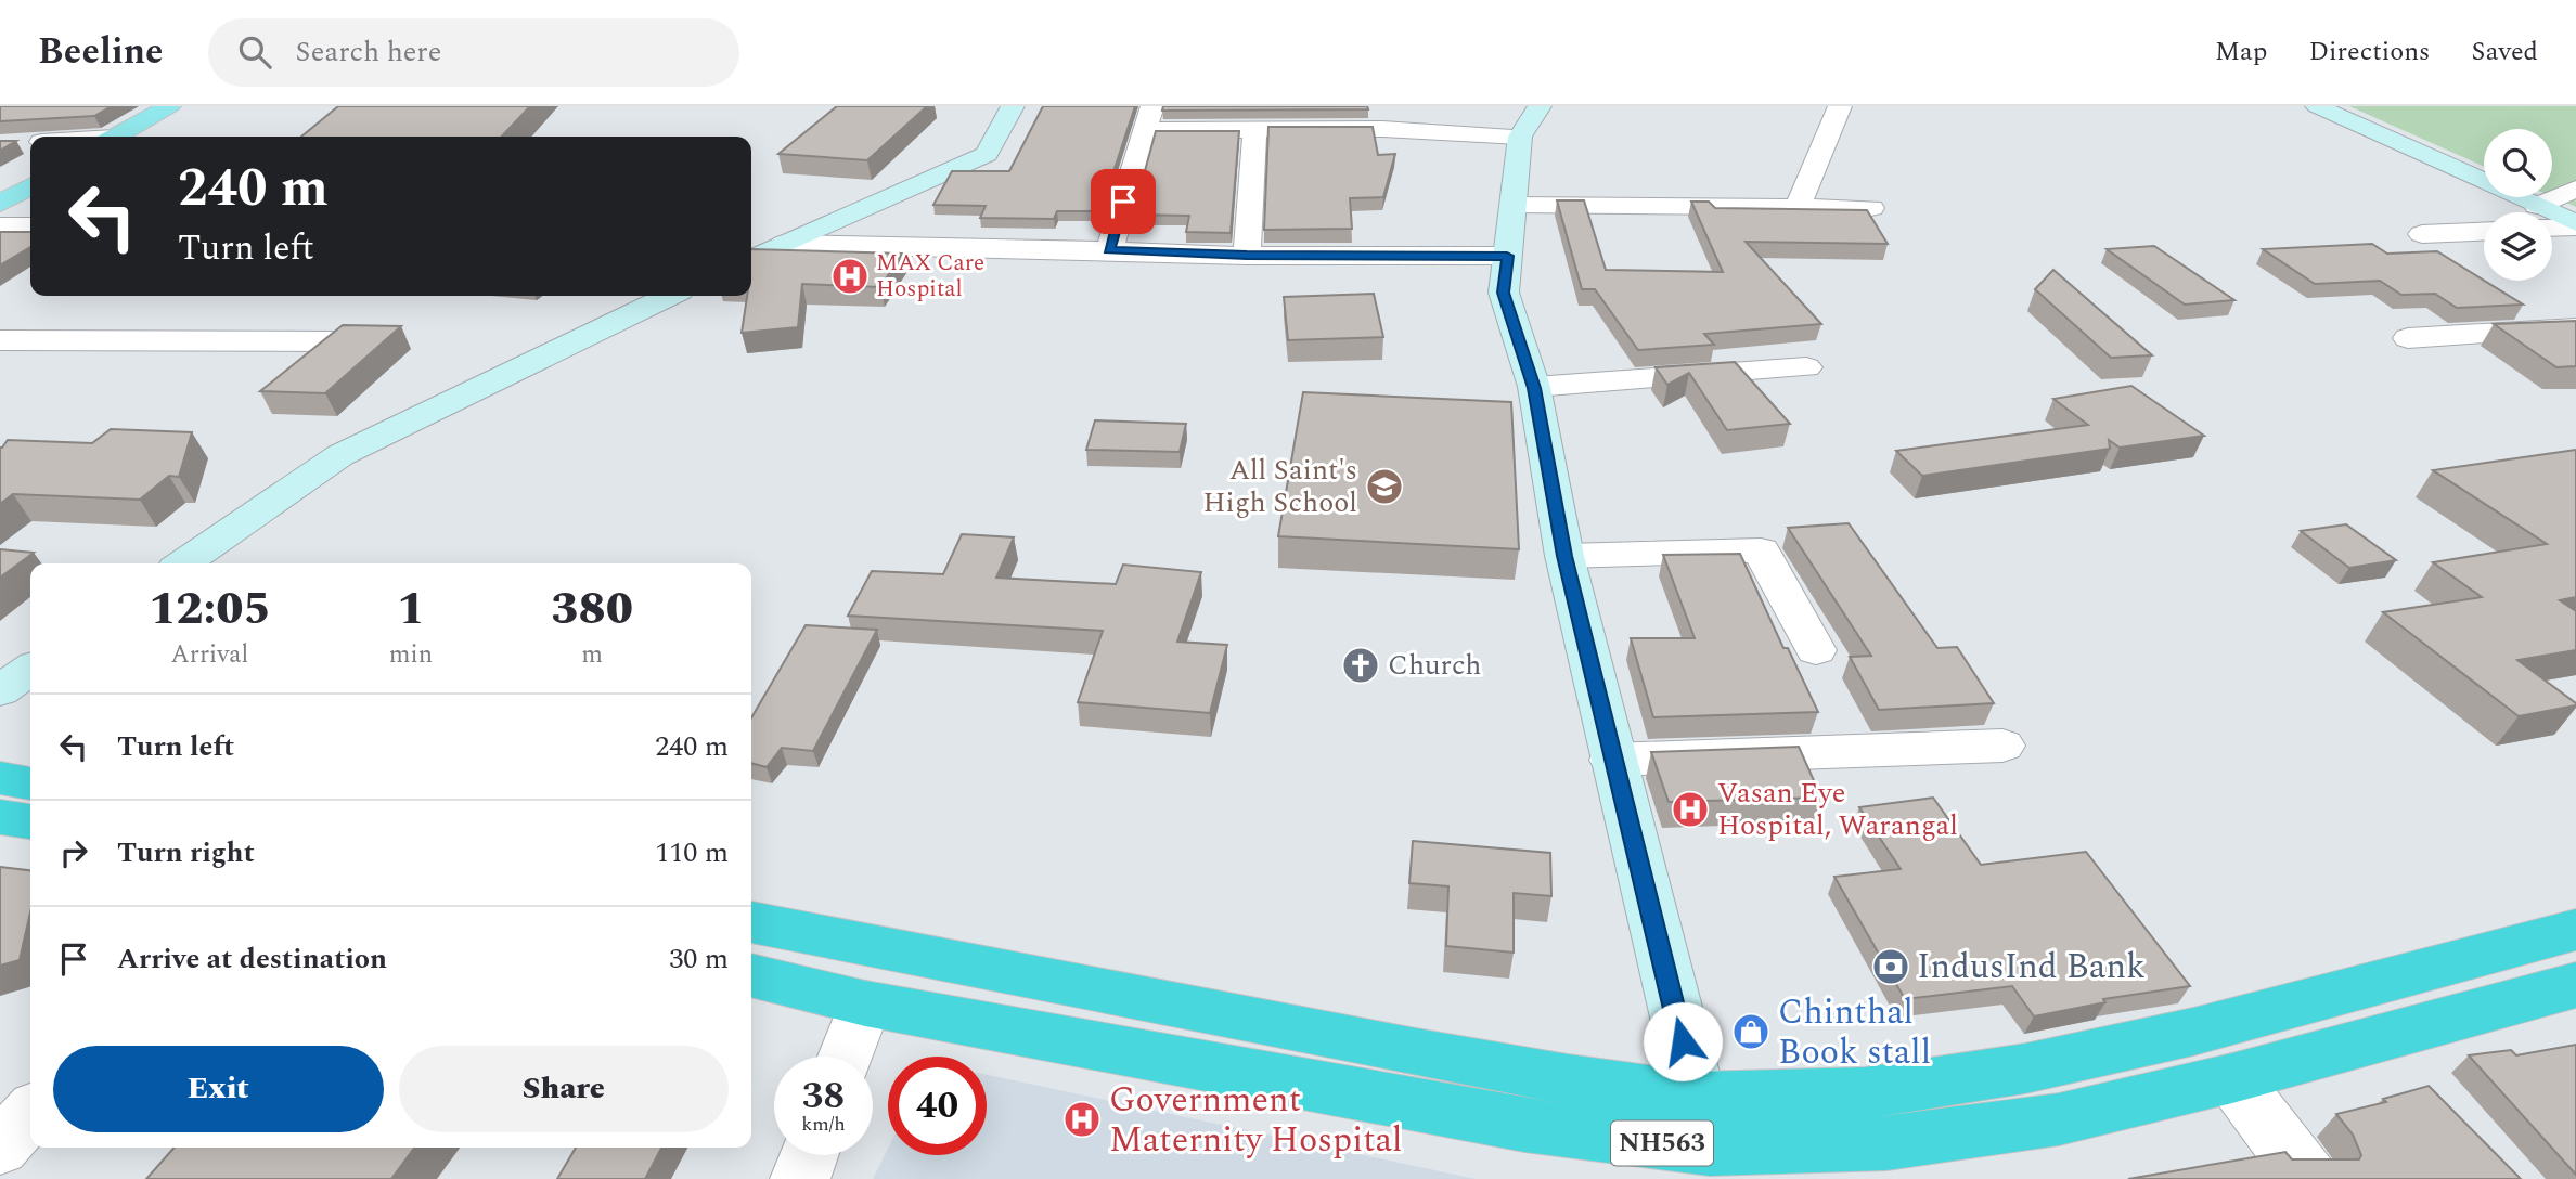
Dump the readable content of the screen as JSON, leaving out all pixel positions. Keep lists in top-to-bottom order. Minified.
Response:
{"streets":{"highway":["NH563"]},"places":{"hospital":["MAX Care Hospital","Vasan Eye Hospital, Warangal","Government Maternity Hospital"],"school or university":["All Saint's High School"],"church":["Church"],"bank":["IndusInd Bank"],"shop":["Chinthal Book stall"]},"page":{"header":"Beeline","search":"Search here","nav":["Map","Directions","Saved"],"turn":["240 m","Turn left"],"eta":["12:05","Arrival","1","min","380","m"],"list":[{"name":"Turn left","value":"240 m"},{"name":"Turn right","value":"110 m"},{"name":"Arrive at destination","value":"30 m"}],"buttons":["Exit","Share"],"speed":"38 km/h","limit":"40"}}
